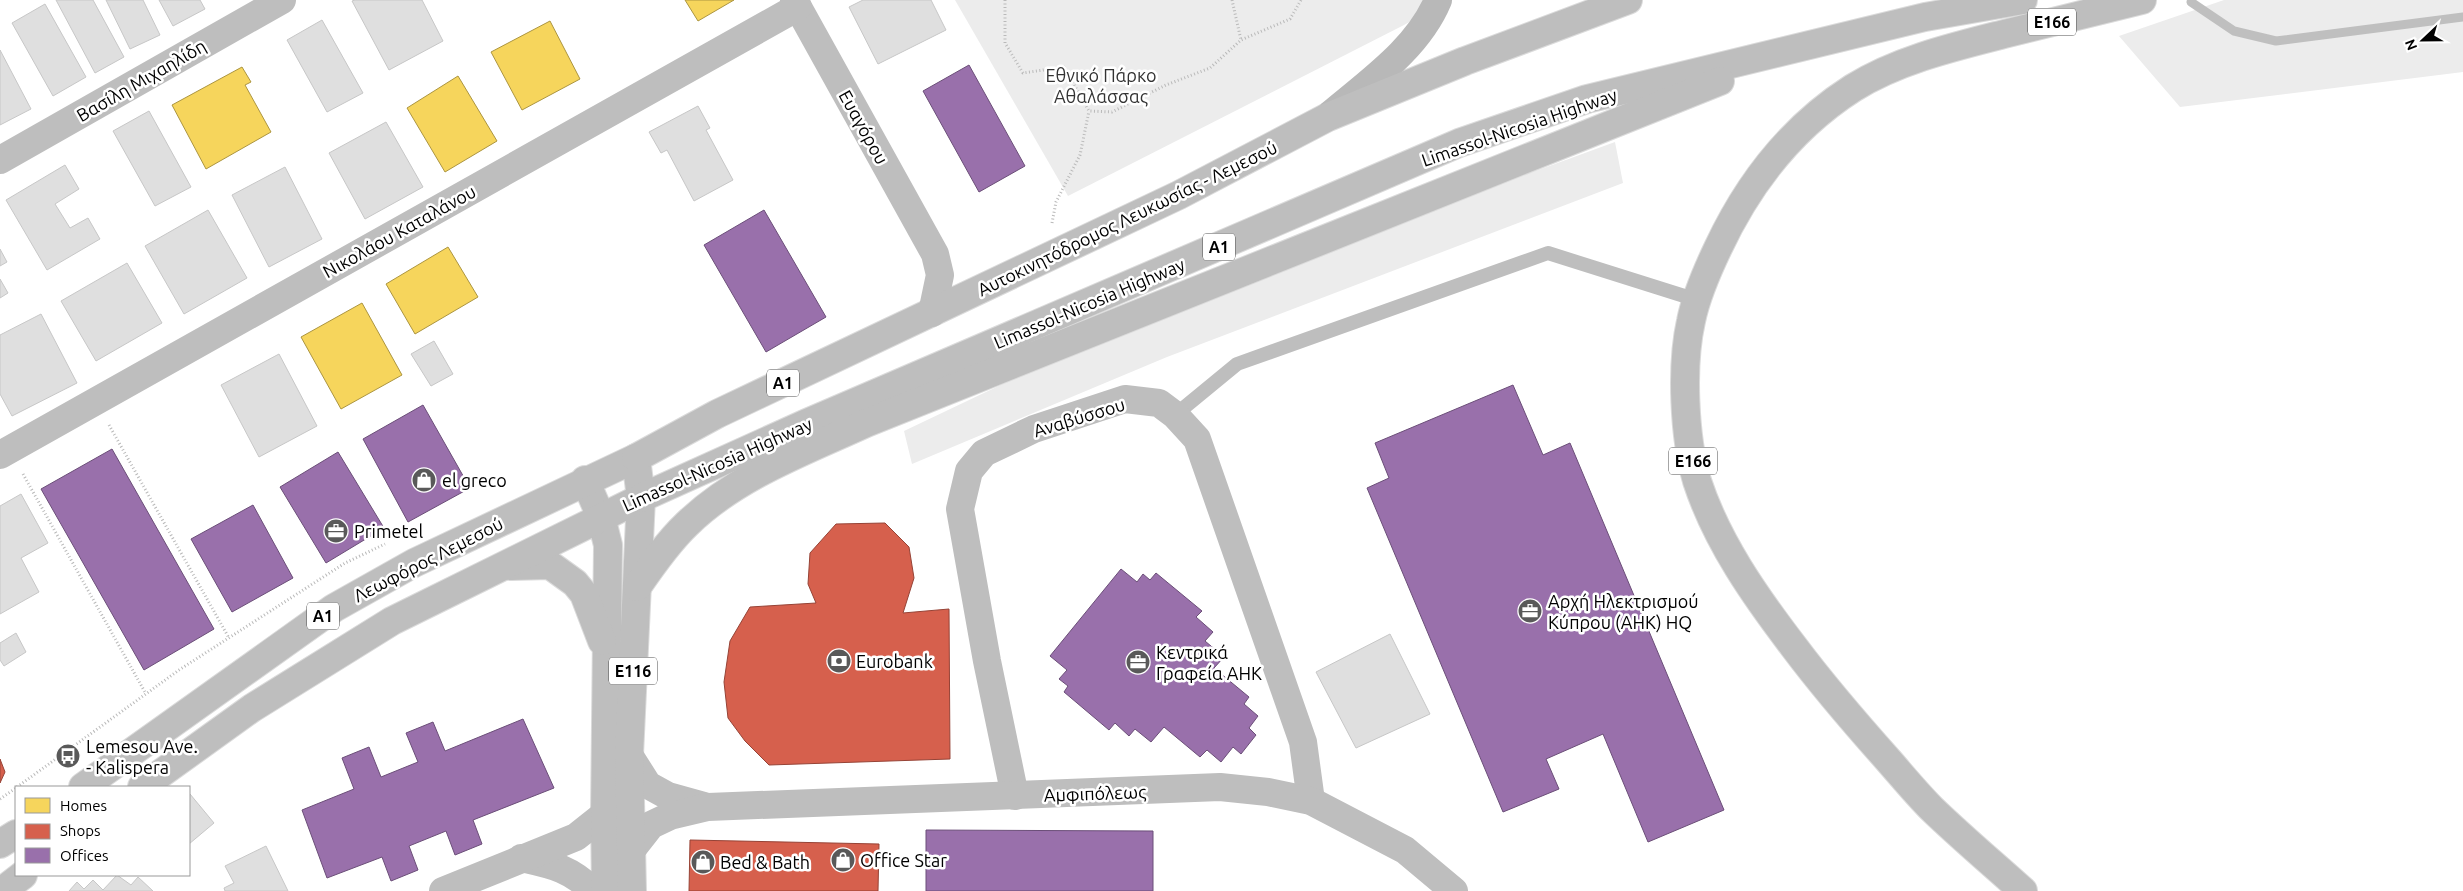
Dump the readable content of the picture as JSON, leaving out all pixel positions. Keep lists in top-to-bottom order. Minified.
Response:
{"streets":{"main road":["E166","Βασίλη Μιχαηλίδη","Ευαγόρου","Limassol-Nicosia Highway","Αυτοκινητόδρομος Λευκωσίας - Λεμεσού","Νικολάου Καταλάνου","A1","Αναβύσσου","Λεωφόρος Λεμεσού","E116","Αμφιπόλεως"]},"crossings":[["Ευαγόρου","Αυτοκινητόδρομος Λευκωσίας - Λεμεσού"],["Ευαγόρου","Νικολάου Καταλάνου"],["Limassol-Nicosia Highway","A1"],["Limassol-Nicosia Highway","E116"],["Αυτοκινητόδρομος Λευκωσίας - Λεμεσού","A1"],["Αυτοκινητόδρομος Λευκωσίας - Λεμεσού","E116"],["A1","Λεωφόρος Λεμεσού"],["A1","E116"],["Αναβύσσου","Αμφιπόλεως"],["Λεωφόρος Λεμεσού","E116"],["E116","Αμφιπόλεως"]],"parks":["Εθνικό Πάρκο Αθαλάσσας"],"places":{"shop":["el greco","Office Star","Bed & Bath"],"office":["Primetel","Αρχή Ηλεκτρισμού Κύπρου (ΑΗΚ) HQ","Κεντρικά Γραφεία ΑΗΚ"],"bank":["Eurobank"],"bus stop":["Lemesou Ave. - Kalispera"]},"legend":["Homes","Shops","Offices"],"north":"left"}
